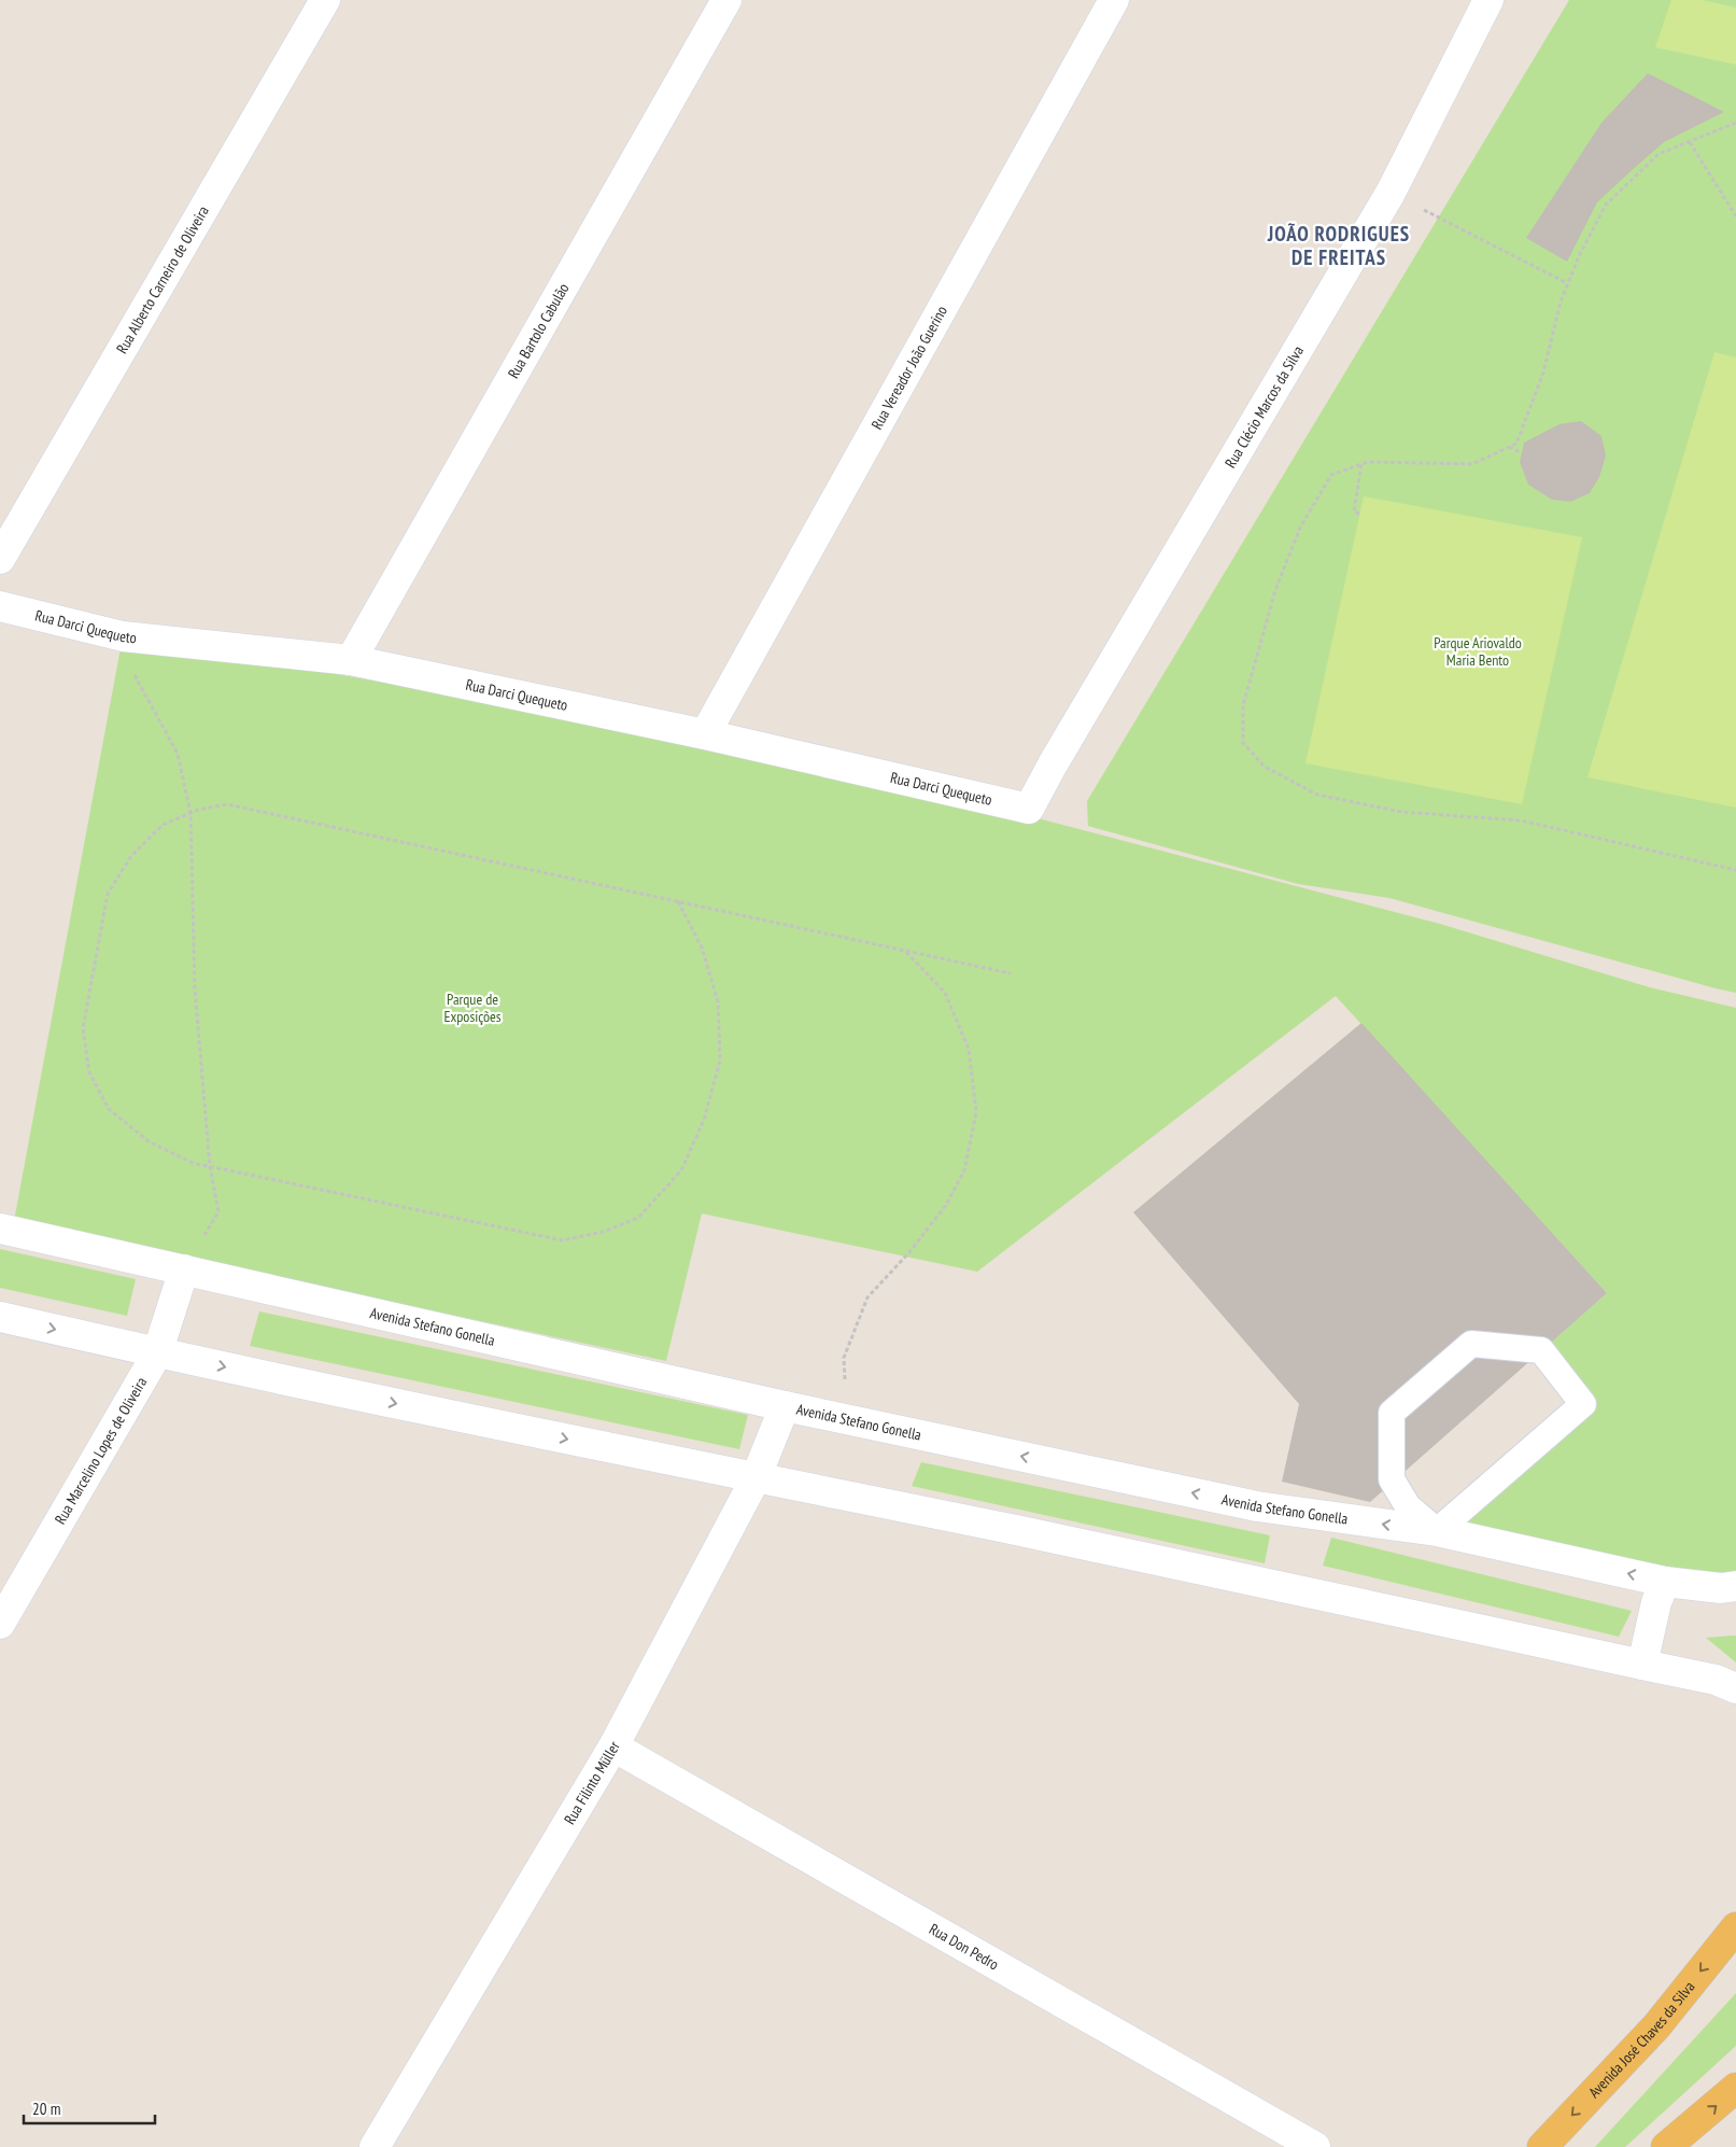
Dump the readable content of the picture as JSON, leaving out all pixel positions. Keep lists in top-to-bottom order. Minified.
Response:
{"streets":{"main road":["Avenida José Chaves da Silva"],"street":["Rua Alberto Carneiro de Oliveira","Rua Bartolo Cabulão","Rua Vereador João Guerino","Rua Clécio Marcos da Silva","Rua Darci Quequeto","Avenida Stefano Gonella","Rua Marcelino Lopes de Oliveira","Rua Filinto Müller","Rua Don Pedro"]},"crossings":[["Rua Bartolo Cabulão","Rua Darci Quequeto"],["Rua Vereador João Guerino","Rua Darci Quequeto"],["Rua Clécio Marcos da Silva","Rua Darci Quequeto"],["Avenida Stefano Gonella","Rua Marcelino Lopes de Oliveira"],["Avenida Stefano Gonella","Rua Filinto Müller"],["Rua Filinto Müller","Rua Don Pedro"]],"districts":["JOÃO RODRIGUES DE FREITAS"],"parks":["Parque Ariovaldo Maria Bento","Parque de Exposições"],"scale_bar":"20 m"}
